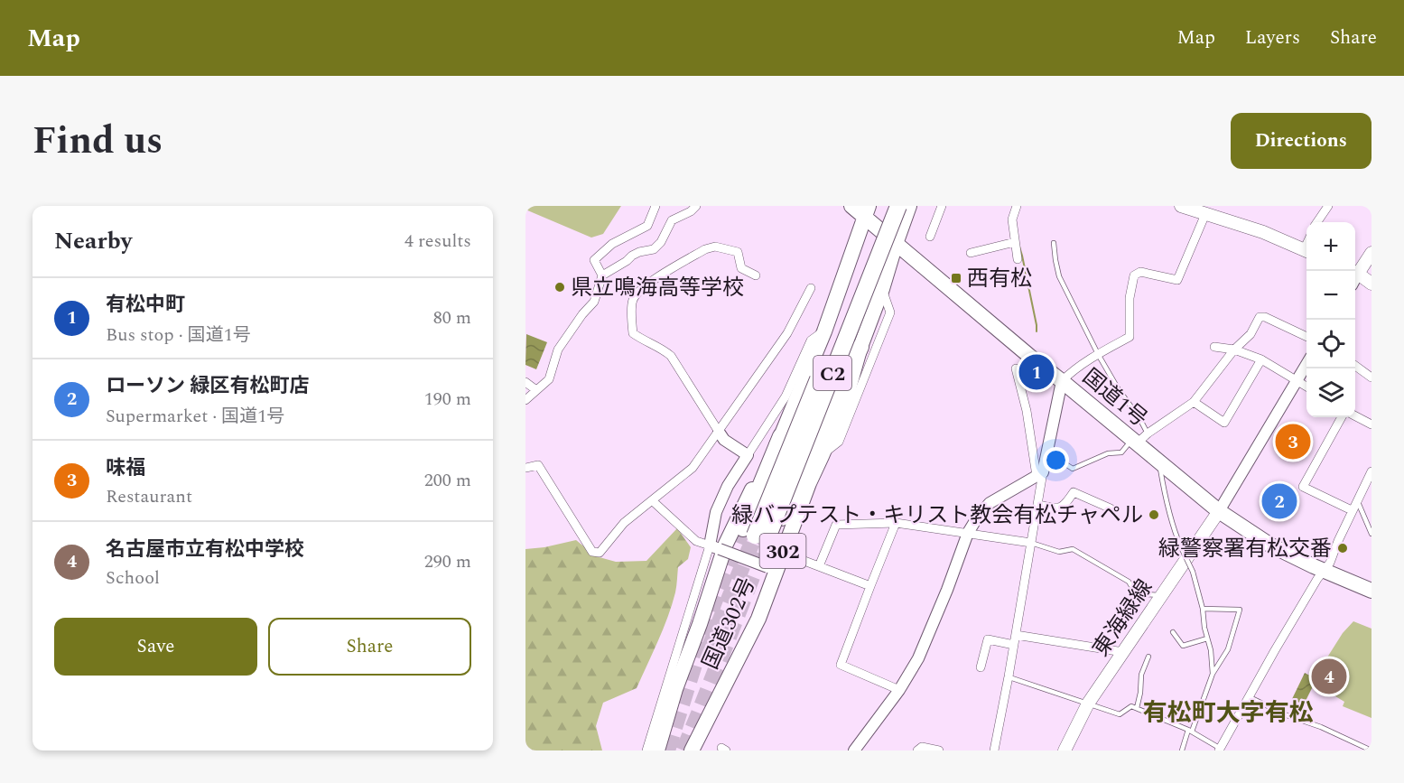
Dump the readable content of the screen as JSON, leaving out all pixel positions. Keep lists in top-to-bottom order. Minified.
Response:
{"streets":{"highway":["C2","国道1号","302","国道302号"],"main road":["東海緑線"]},"crossings":[["国道1号","東海緑線"],["国道1号","国道302号"]],"districts":["有松町大字有松"],"places":{"transit":["西有松"],"other":["県立鳴海高等学校","緑バプテスト・キリスト教会有松チャペル","緑警察署有松交番"]},"page":{"header":"Map","nav":["Map","Layers","Share"],"title":"Find us","buttons":["Directions",["Save","Share"]],"heading":["Nearby","4 results"],"map_buttons":["+","−"],"list":[{"mark":"1","name":"有松中町","note":"Bus stop · 国道1号","value":"80 m"},{"mark":"2","name":"ローソン 緑区有松町店","note":"Supermarket · 国道1号","value":"190 m"},{"mark":"3","name":"味福","note":"Restaurant","value":"200 m"},{"mark":"4","name":"名古屋市立有松中学校","note":"School","value":"290 m"}],"pins":["1","3","2","4"]}}
